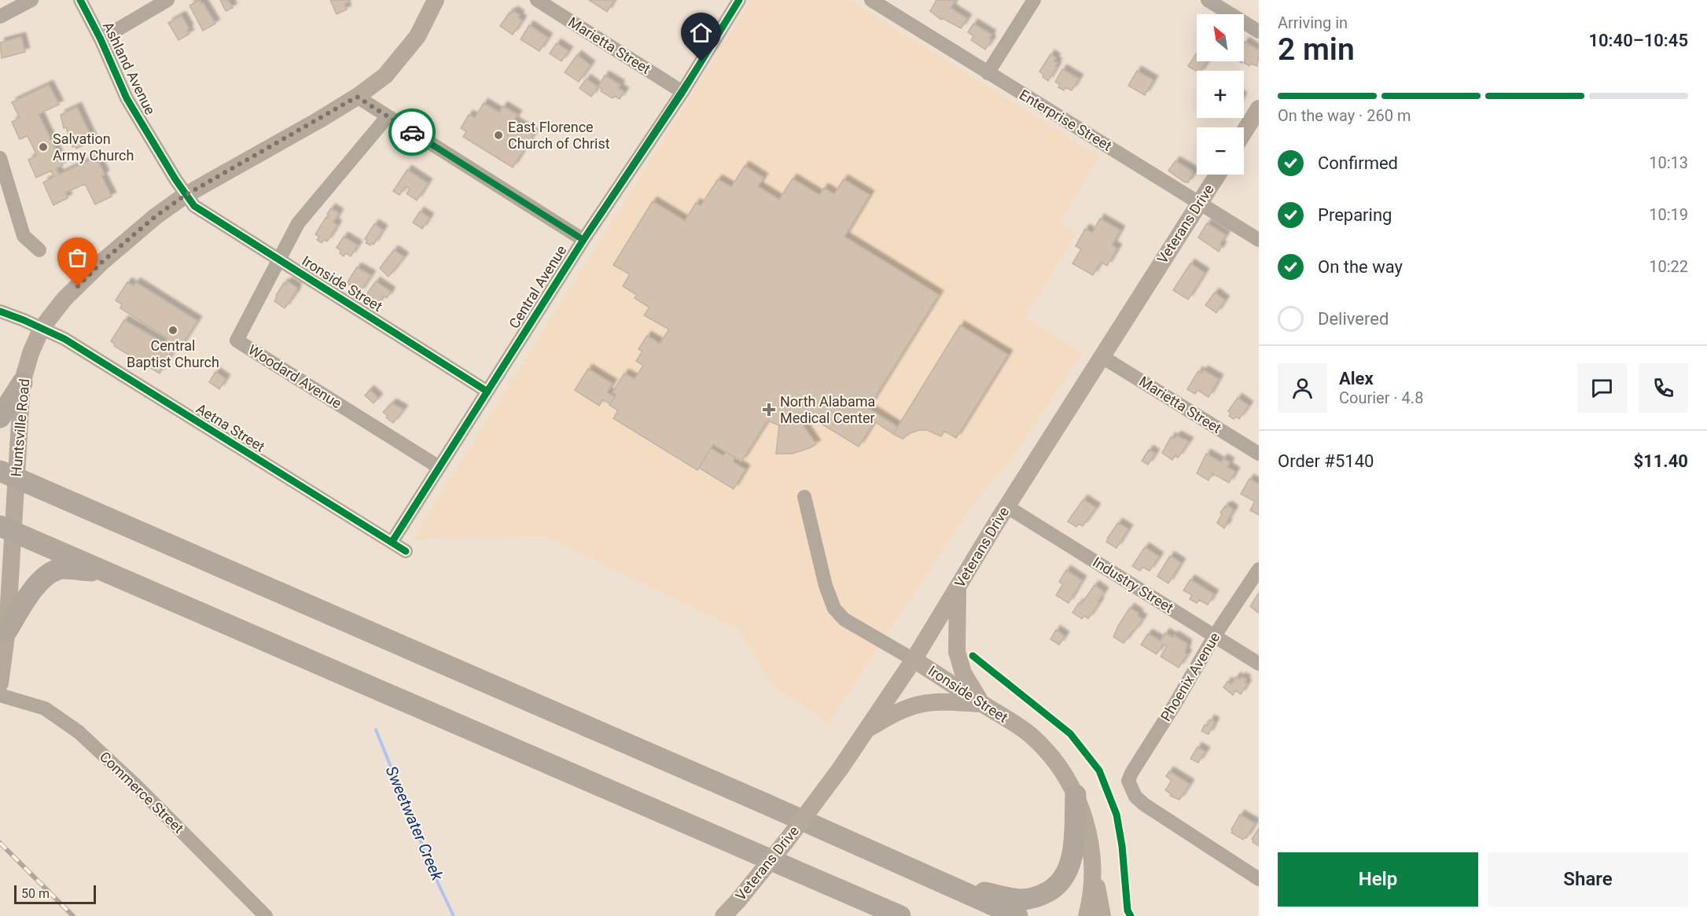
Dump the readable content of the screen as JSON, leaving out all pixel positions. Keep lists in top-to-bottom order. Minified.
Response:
{"streets":{"main road":["Veterans Drive","Ironside Street","Huntsville Road"],"street":["Marietta Street","Ashland Avenue","Enterprise Street","Central Avenue","Woodard Avenue","Aetna Street","Industry Street","Phoenix Avenue","Commerce Street"]},"crossings":[["Marietta Street","Veterans Drive"],["Marietta Street","Central Avenue"],["Ashland Avenue","Ironside Street"],["Ashland Avenue","Huntsville Road"],["Enterprise Street","Veterans Drive"],["Veterans Drive","Ironside Street"],["Veterans Drive","Industry Street"],["Ironside Street","Central Avenue"],["Ironside Street","Woodard Avenue"],["Ironside Street","Huntsville Road"],["Central Avenue","Woodard Avenue"],["Central Avenue","Aetna Street"],["Huntsville Road","Aetna Street"],["Industry Street","Phoenix Avenue"]],"water":["Sweetwater Creek"],"places":{"other":["East Florence Church of Christ","Salvation Army Church","Central Baptist Church"],"health":["North Alabama Medical Center"]},"scale_bar":"50 m","north":"top left","page":{"heading":["2 min","Arriving in","10:40–10:45"],"panel":["Alex","Courier · 4.8","Order #5140","$11.40"],"map_buttons":["+","−"],"bar":"On the way · 260 m","list":[["Confirmed","10:13"],["Preparing","10:19"],["On the way","10:22"],"Delivered"],"buttons":["Help","Share"],"scale":"50 m"}}
